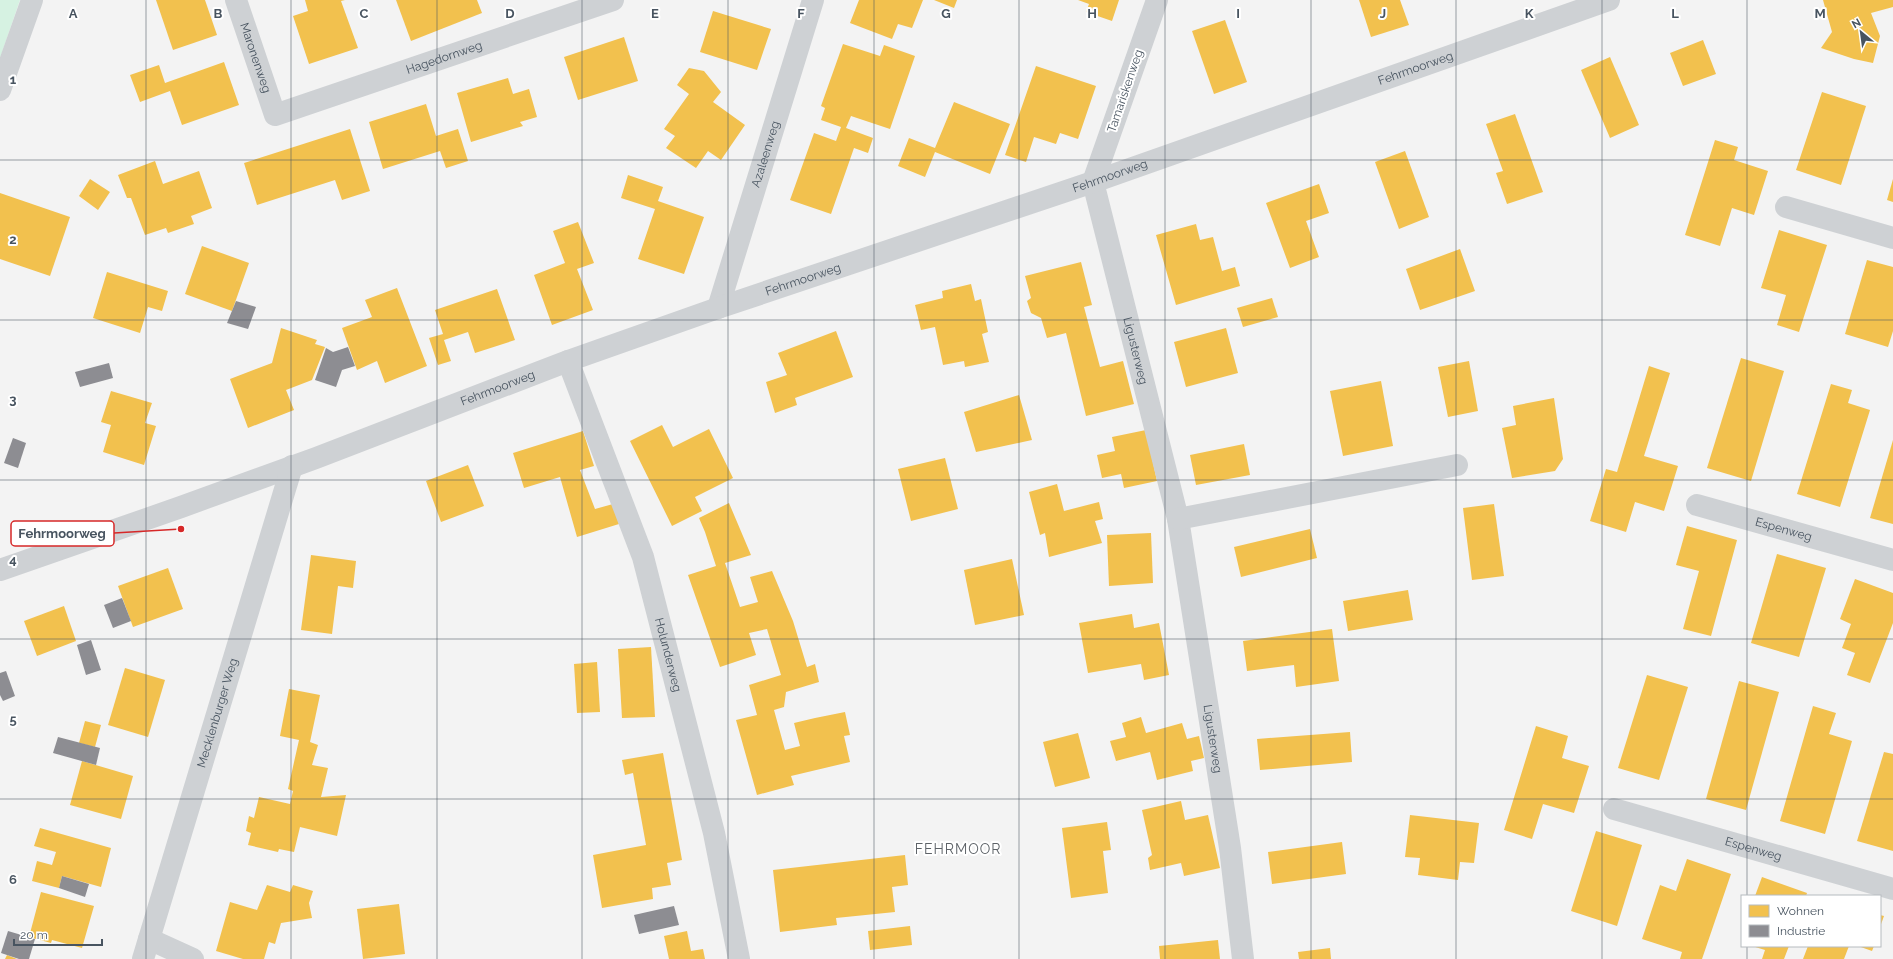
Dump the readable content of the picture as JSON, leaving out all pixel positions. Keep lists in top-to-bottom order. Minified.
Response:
{"streets":{"street":["Maronenweg","Hagedornweg","Fehrmoorweg","Tamariskenweg","Azaleenweg","Ligusterweg","Espenweg","Holunderweg","Mecklenburger Weg"]},"crossings":[["Maronenweg","Hagedornweg"],["Fehrmoorweg","Tamariskenweg"],["Fehrmoorweg","Azaleenweg"],["Fehrmoorweg","Ligusterweg"],["Fehrmoorweg","Holunderweg"],["Fehrmoorweg","Mecklenburger Weg"],["Tamariskenweg","Ligusterweg"]],"districts":["FEHRMOOR"],"places":["Fehrmoorweg"],"legend":["Wohnen","Industrie"],"scale_bar":"20 m","north":"top left","grid":{"columns":["A","B","C","D","E","F","G","H","I","J","K","L","M"],"rows":["1","2","3","4","5","6"]}}
